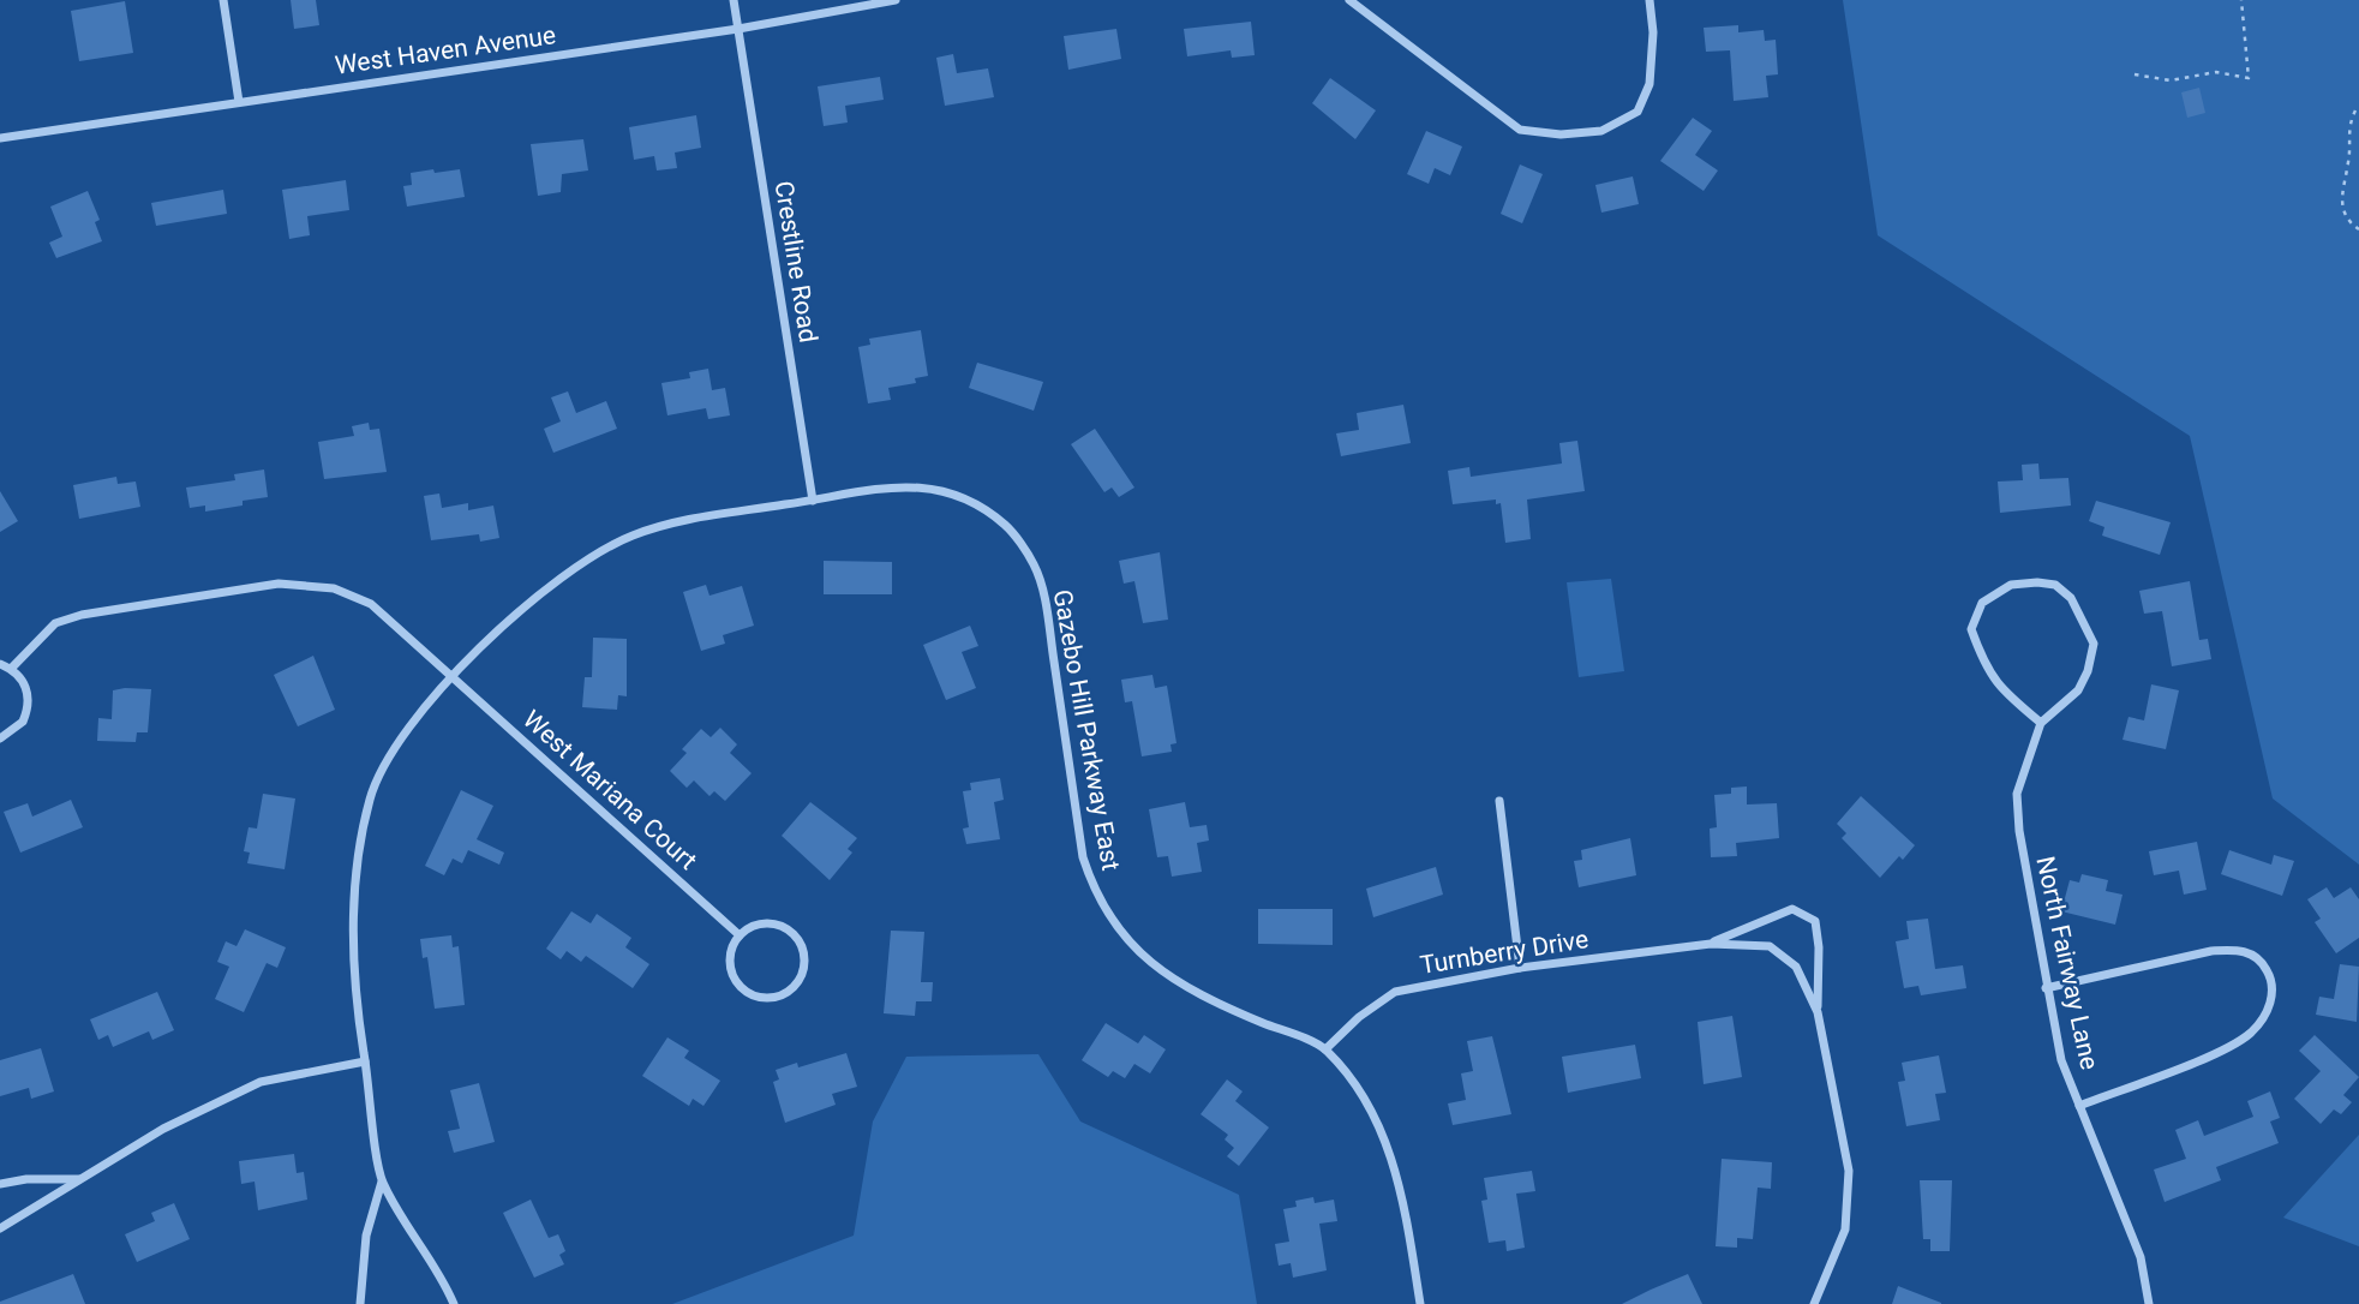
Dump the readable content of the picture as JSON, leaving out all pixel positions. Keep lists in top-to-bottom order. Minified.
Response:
{"streets":{"street":["West Haven Avenue","Crestline Road","Gazebo Hill Parkway East","West Mariana Court","Turnberry Drive","North Fairway Lane"]},"crossings":[["West Haven Avenue","Crestline Road"],["Crestline Road","Gazebo Hill Parkway East"],["Gazebo Hill Parkway East","West Mariana Court"],["Gazebo Hill Parkway East","Turnberry Drive"]]}
